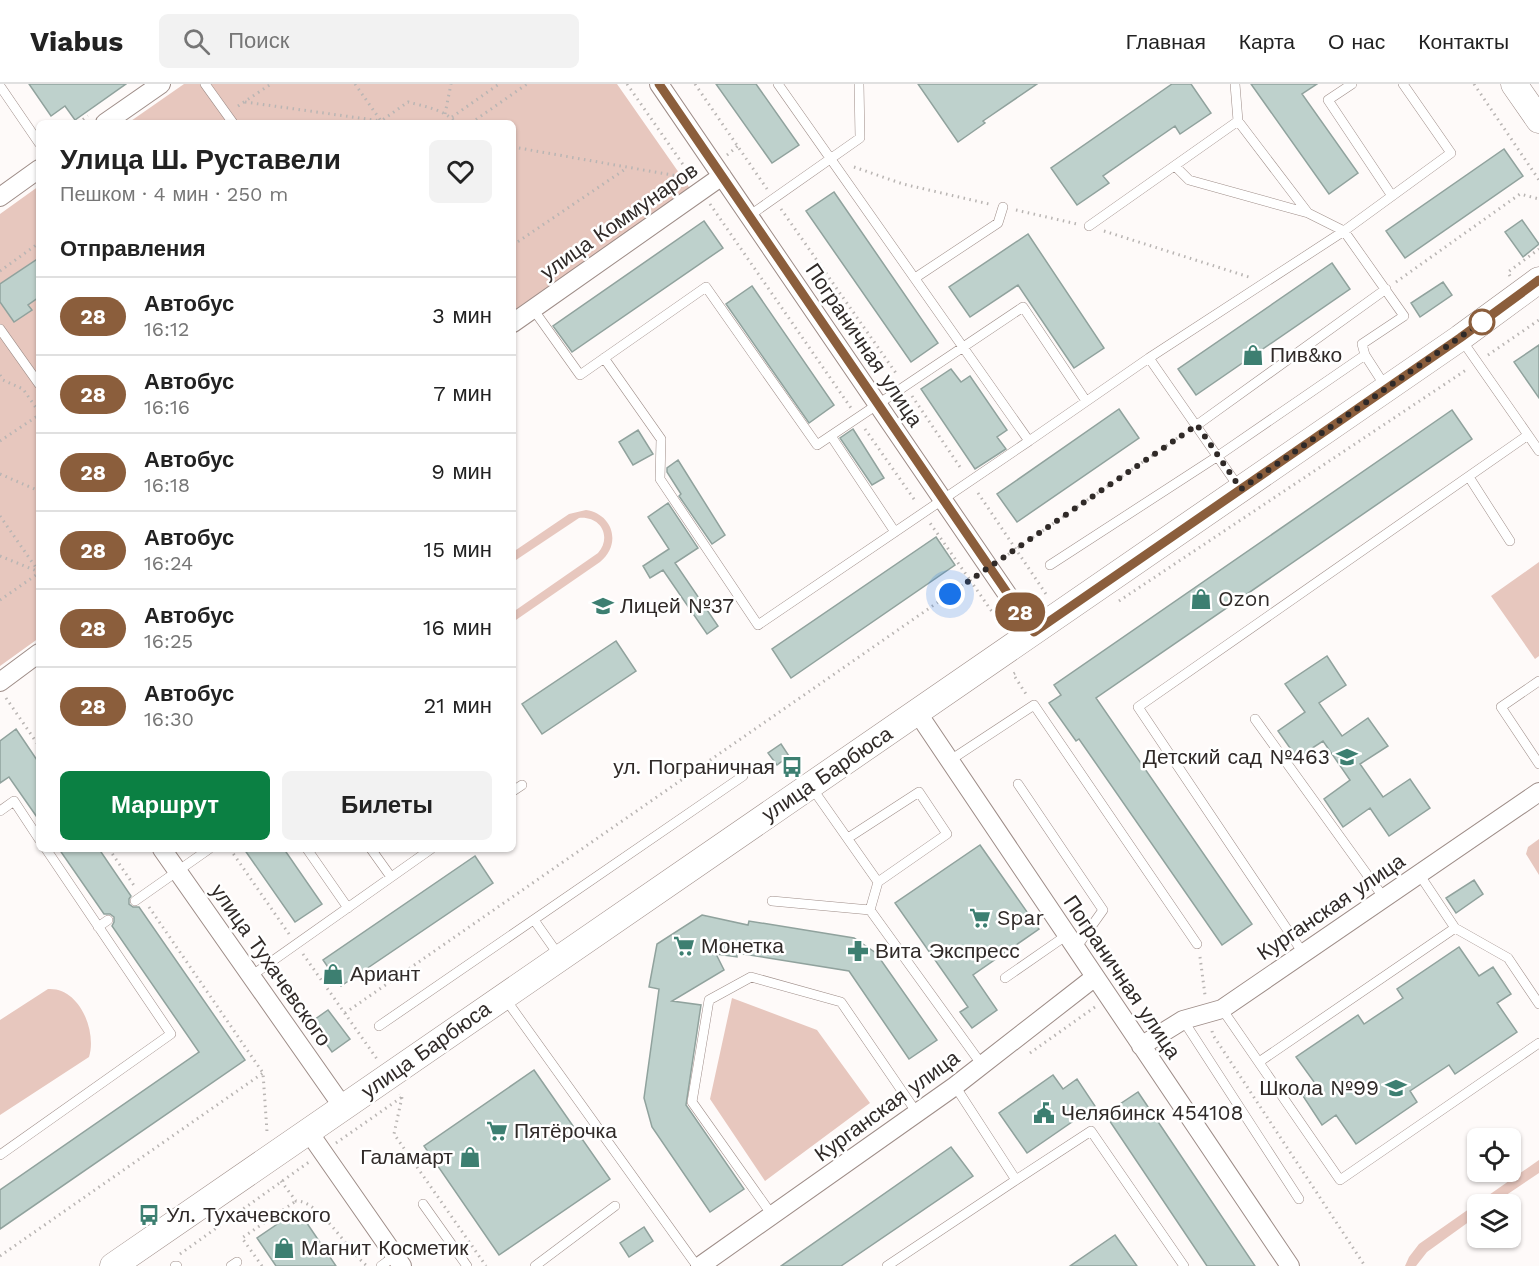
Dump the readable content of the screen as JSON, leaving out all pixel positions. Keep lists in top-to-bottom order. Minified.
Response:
{"streets":{"street":["улица Коммунаров","Пограничная улица","улица Барбюса","Курганская улица","улица Тухачевского"]},"crossings":[["улица Коммунаров","Пограничная улица"],["Пограничная улица","улица Барбюса"],["Пограничная улица","Курганская улица"],["улица Барбюса","улица Тухачевского"]],"places":{"shop":["Пив&ко","Ozon","Ариант","Галамарт","Магнит Косметик"],"school or university":["Лицей №37","Детский сад №463","Школа №99"],"bus stop":["ул. Пограничная","Ул. Тухачевского"],"supermarket":["Spar","Монетка","Пятёрочка"],"pharmacy":["Вита Экспресс"],"public building":["Челябинск 454108"]},"lines":["bus line 28"],"page":{"header":"Viabus","search":"Поиск","nav":["Главная","Карта","О нас","Контакты"],"on_map":"28","heading":[["Улица Ш. Руставели","Пешком · 4 мин · 250 m"],"Отправления"],"list":[{"mark":"28","name":"Автобус","note":"16:12","value":"3 мин"},{"mark":"28","name":"Автобус","note":"16:16","value":"7 мин"},{"mark":"28","name":"Автобус","note":"16:18","value":"9 мин"},{"mark":"28","name":"Автобус","note":"16:24","value":"15 мин"},{"mark":"28","name":"Автобус","note":"16:25","value":"16 мин"},{"mark":"28","name":"Автобус","note":"16:30","value":"21 мин"}],"buttons":["Маршрут","Билеты"]}}
